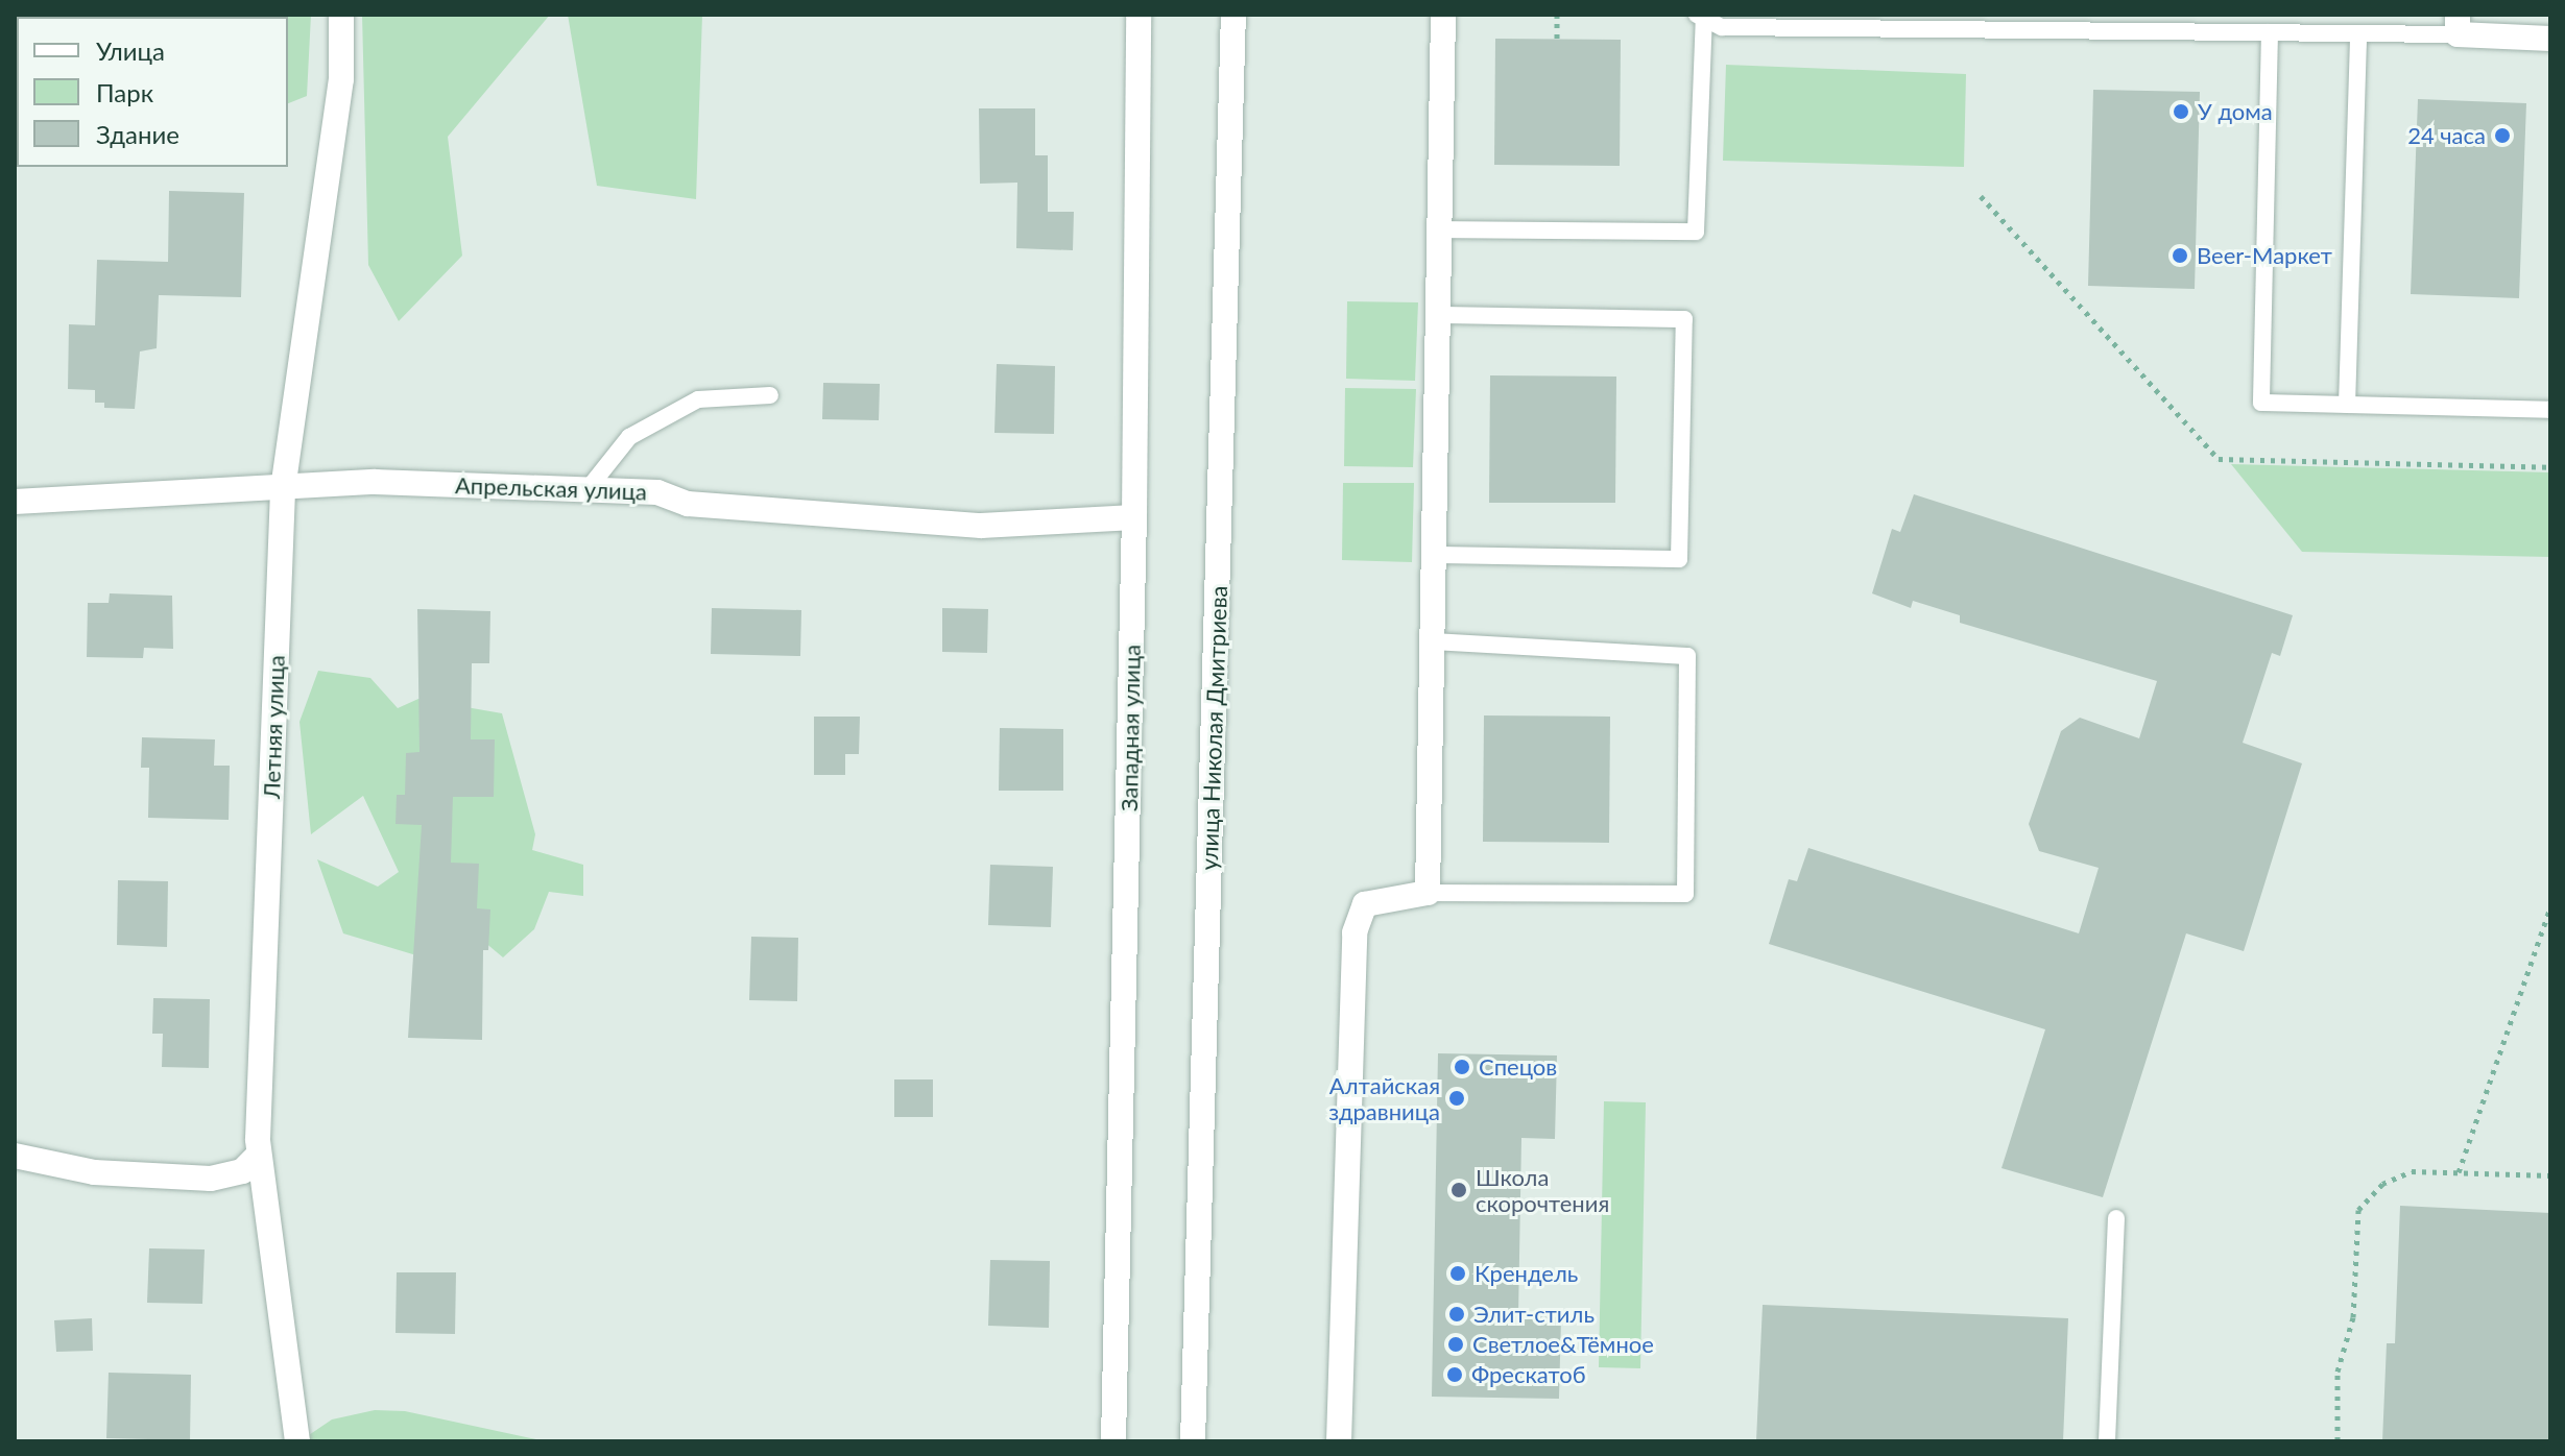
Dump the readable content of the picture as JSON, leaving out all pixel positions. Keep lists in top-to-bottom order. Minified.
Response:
{"streets":{"street":["Апрельская улица","Летняя улица","Западная улица","улица Николая Дмитриева"]},"crossings":[["Апрельская улица","Летняя улица"],["Апрельская улица","Западная улица"]],"places":["У дома","24 часа","Beer-Маркет","Спецов","Алтайская здравница","Школа скорочтения","Крендель","Элит-стиль","Светлое&Тёмное","Фрескатоб"],"legend":["Улица","Парк","Здание"]}
